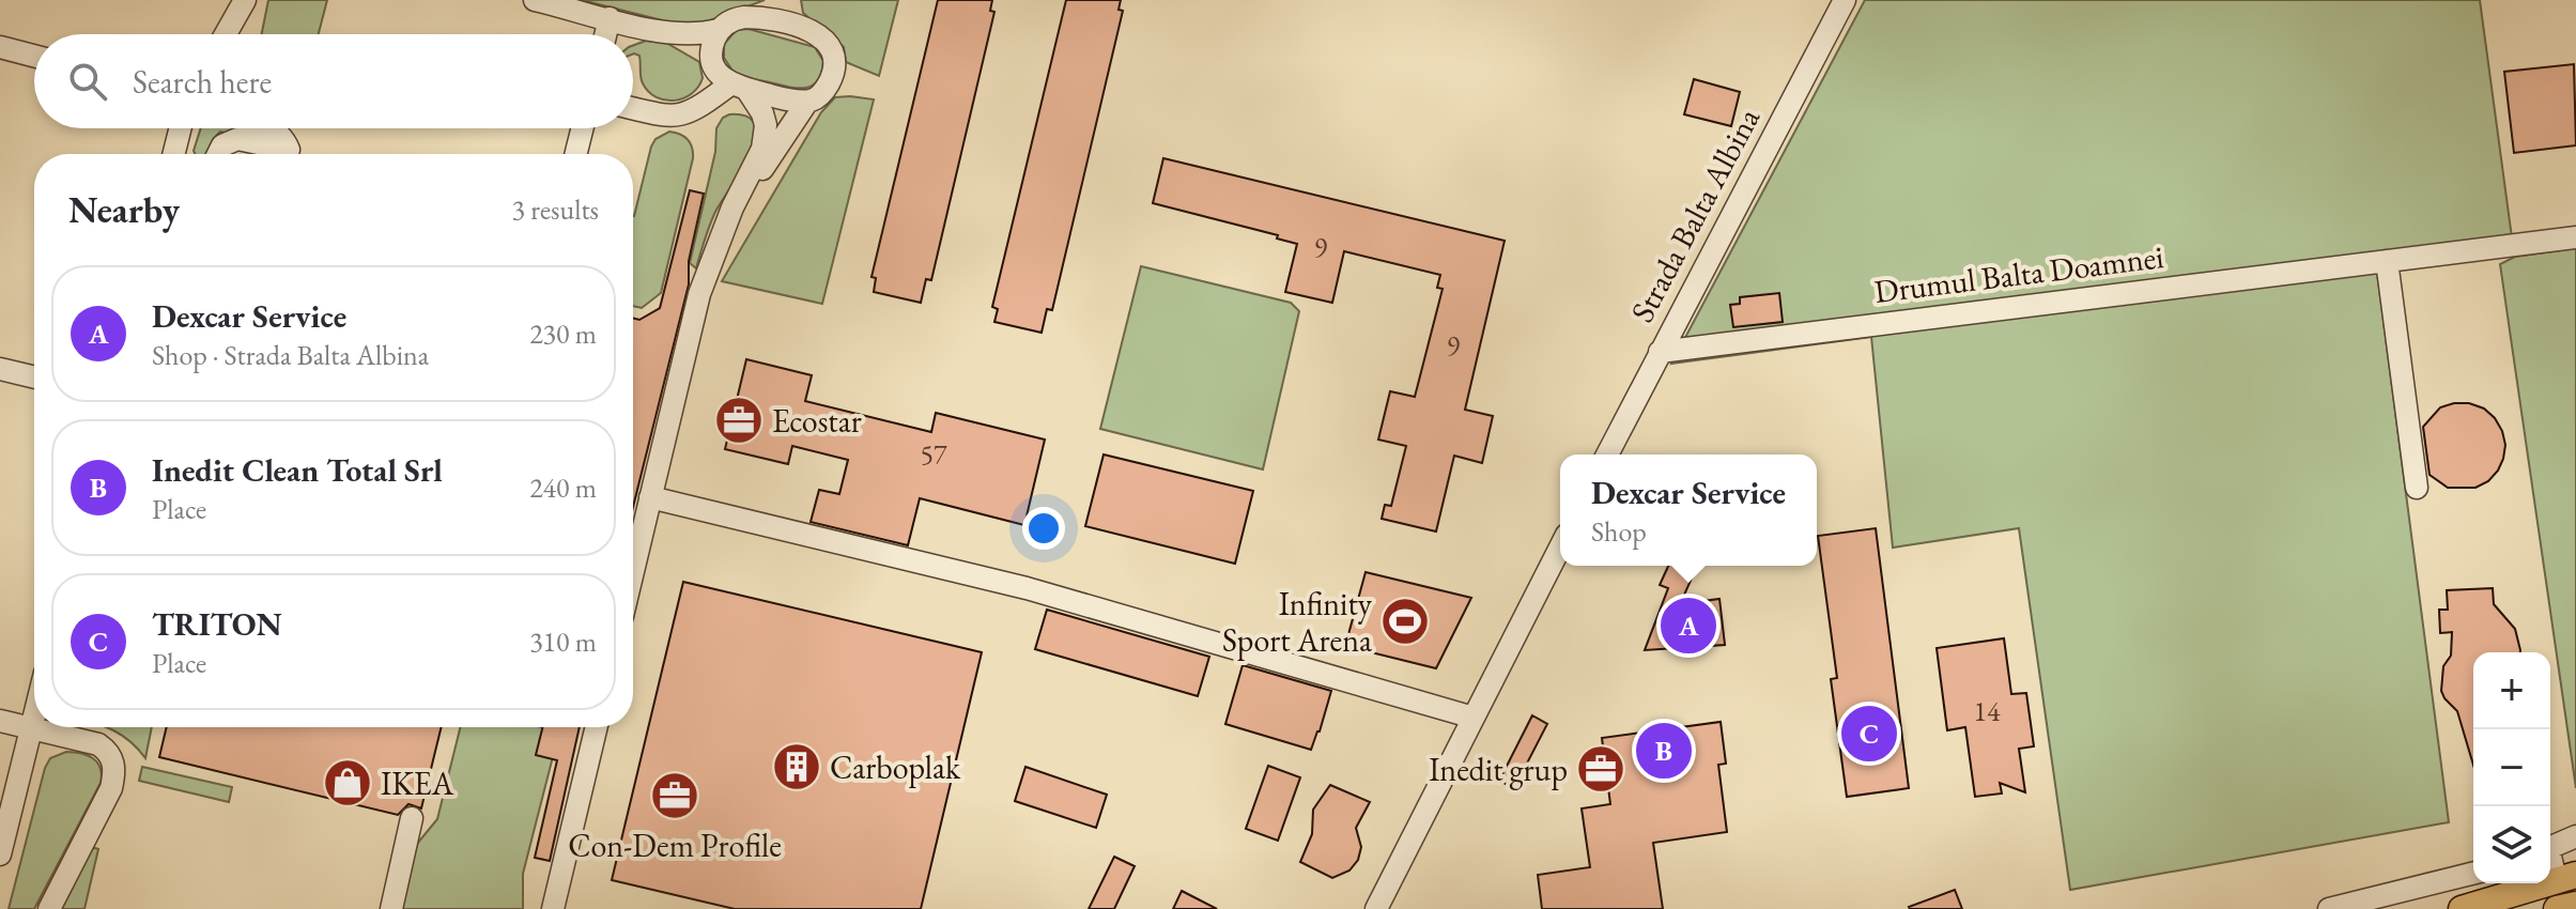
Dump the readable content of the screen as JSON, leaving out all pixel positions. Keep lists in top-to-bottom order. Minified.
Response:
{"streets":{"street":["Strada Balta Albina","Drumul Balta Doamnei"]},"crossings":[["Strada Balta Albina","Drumul Balta Doamnei"]],"places":{"office":["Ecostar","Inedit grup","Con-Dem Profile"],"sports":["Infinity Sport Arena"],"building":["Carboplak"],"shop":["IKEA"]},"house_numbers":["9","9","57","14"],"page":{"search":"Search here","heading":["Nearby","3 results"],"list":[{"mark":"A","name":"Dexcar Service","note":"Shop · Strada Balta Albina","value":"230 m"},{"mark":"B","name":"Inedit Clean Total Srl","note":"Place","value":"240 m"},{"mark":"C","name":"TRITON","note":"Place","value":"310 m"}],"popup":["Dexcar Service","Shop"],"pins":["A","C","B"],"map_buttons":["+","−"]}}
